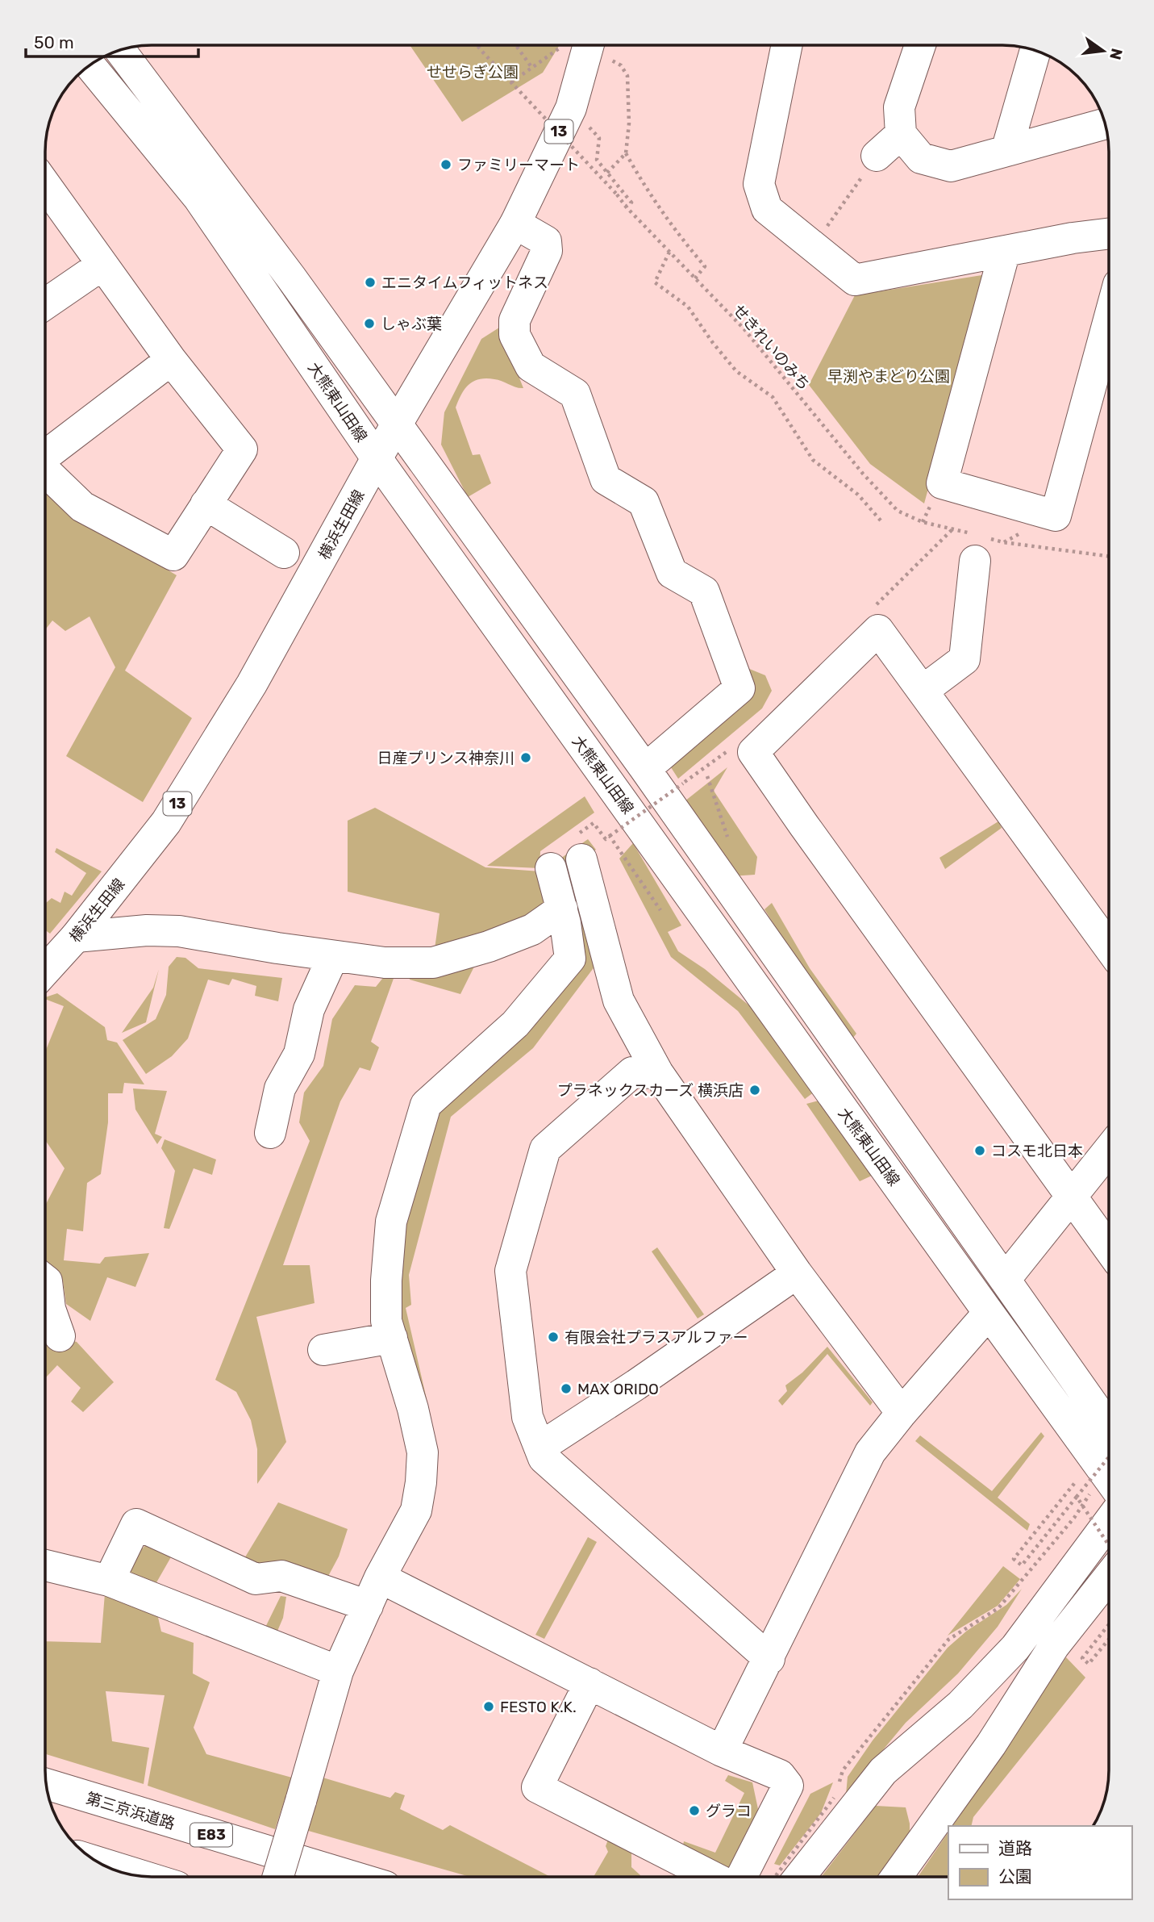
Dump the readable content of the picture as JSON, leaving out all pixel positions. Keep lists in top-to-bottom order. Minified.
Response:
{"streets":{"main road":["13","大熊東山田線","横浜生田線","第三京浜道路","E83"],"path":["せきれいのみち"]},"crossings":[["大熊東山田線","横浜生田線"]],"parks":["せせらぎ公園","早渕やまどり公園"],"places":["ファミリーマート","エニタイムフィットネス","しゃぶ葉","日産プリンス神奈川","プラネックスカーズ 横浜店","コスモ北日本","有限会社プラスアルファー","MAX ORIDO","FESTO K.K.","グラコ"],"legend":["道路","公園"],"scale_bar":"50 m","north":"right"}
